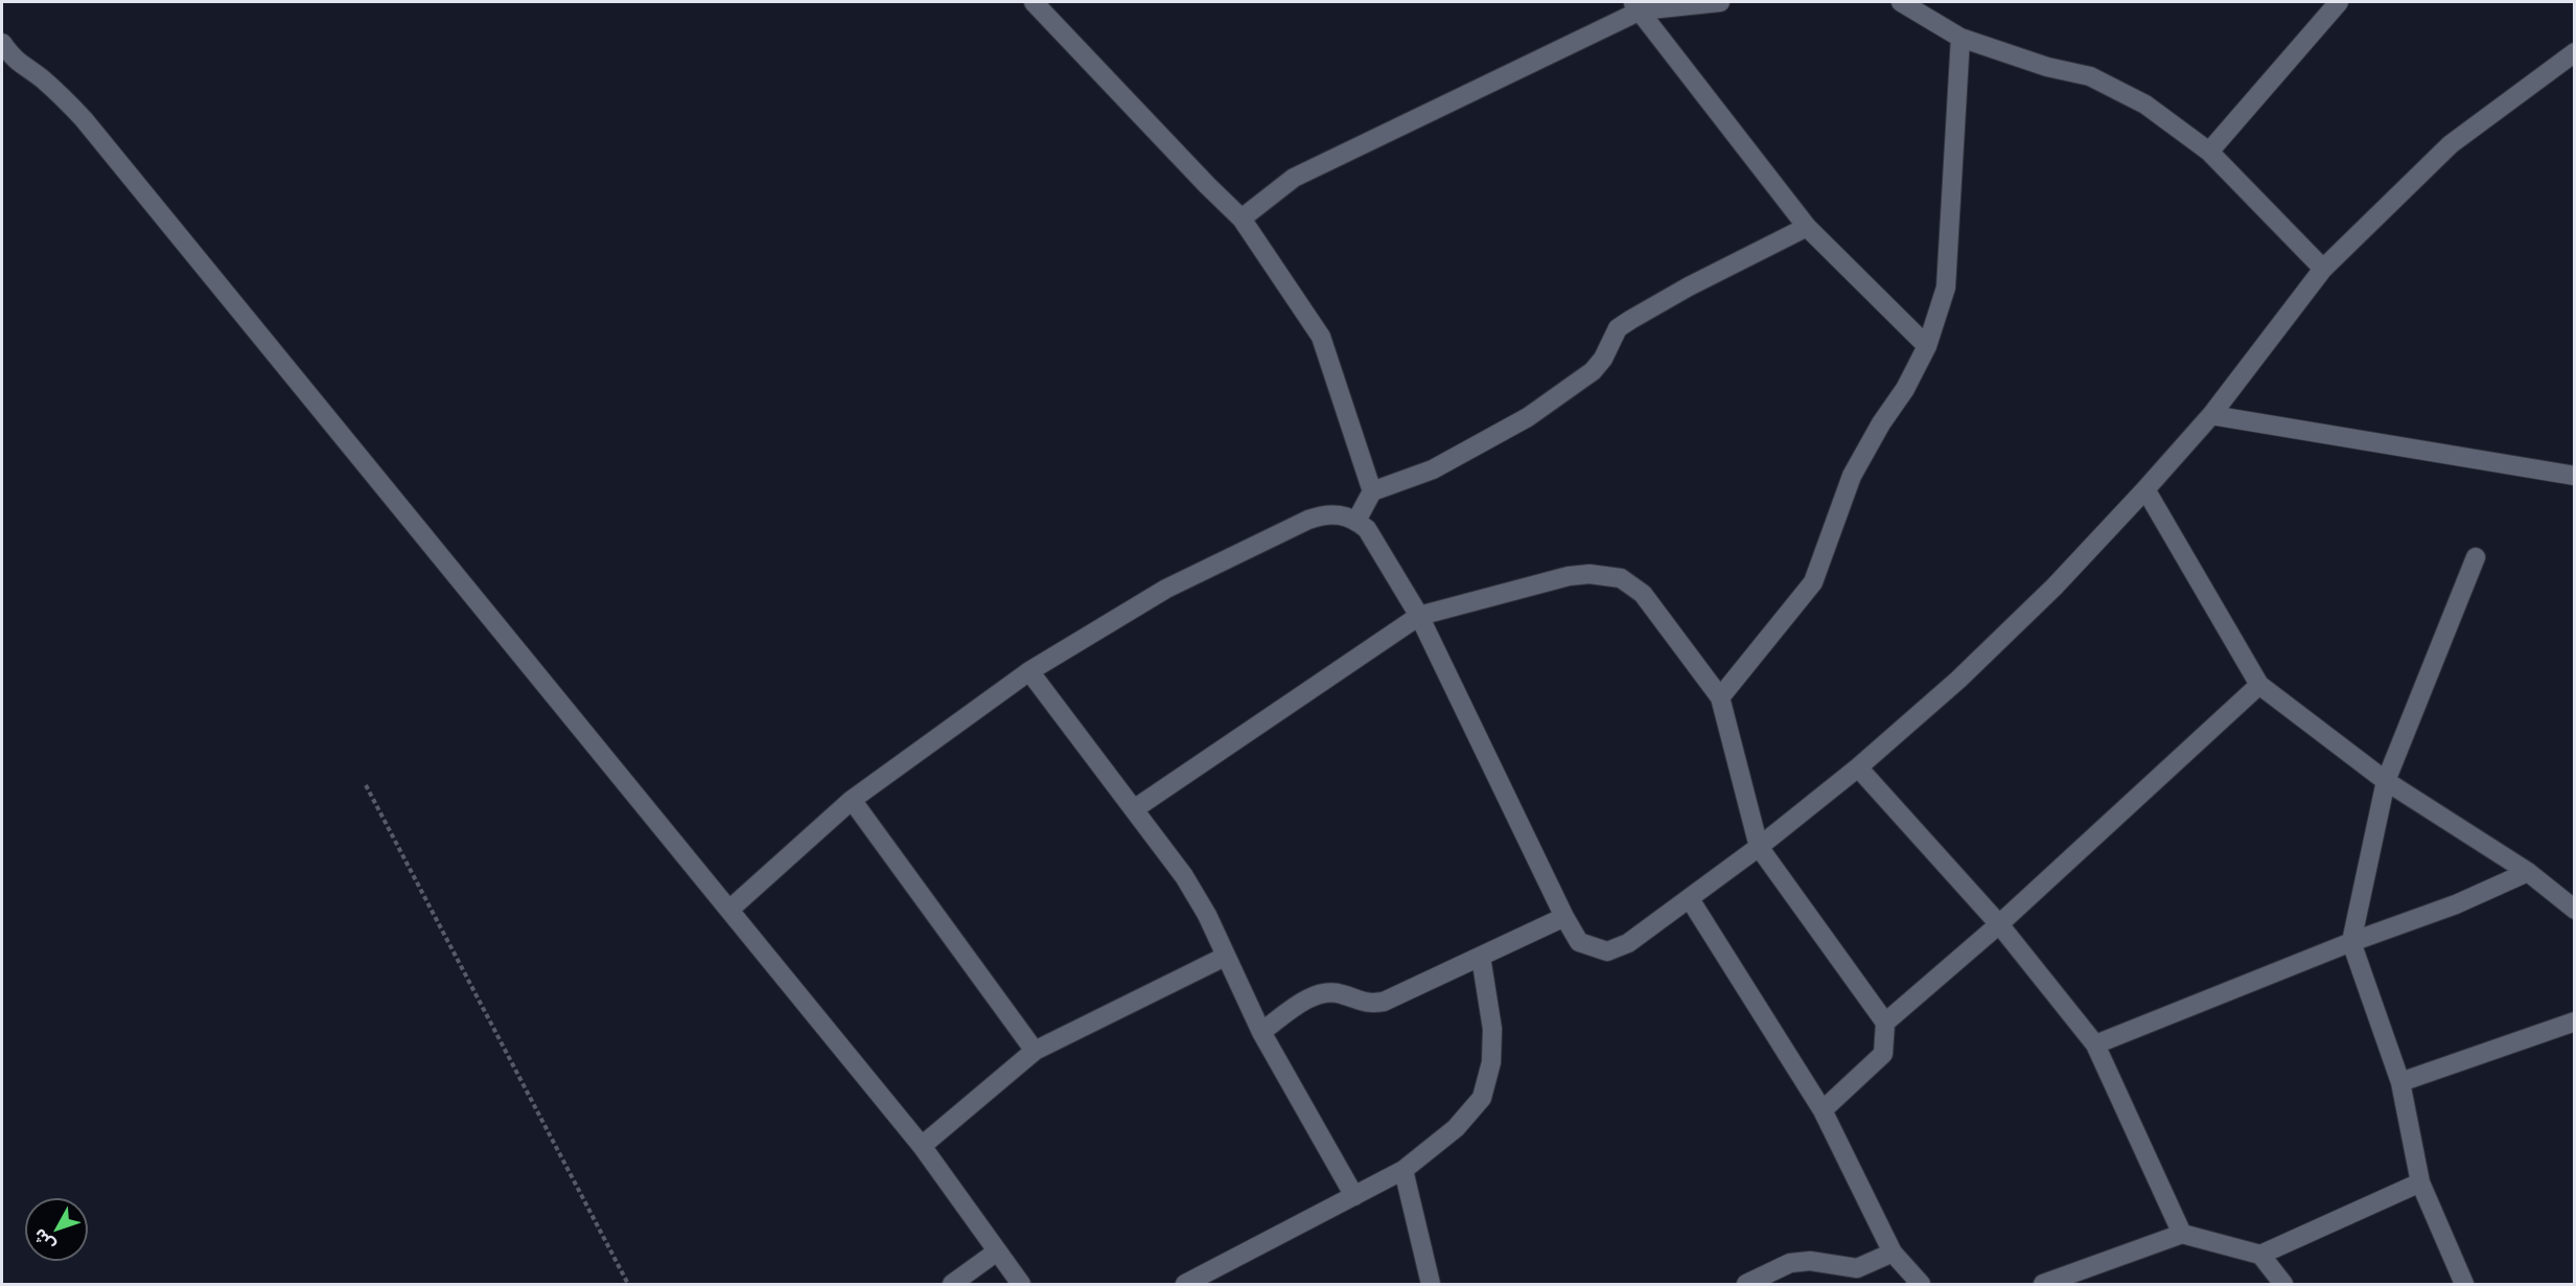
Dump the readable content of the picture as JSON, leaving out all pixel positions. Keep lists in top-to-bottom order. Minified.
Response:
{"north":"bottom left"}
